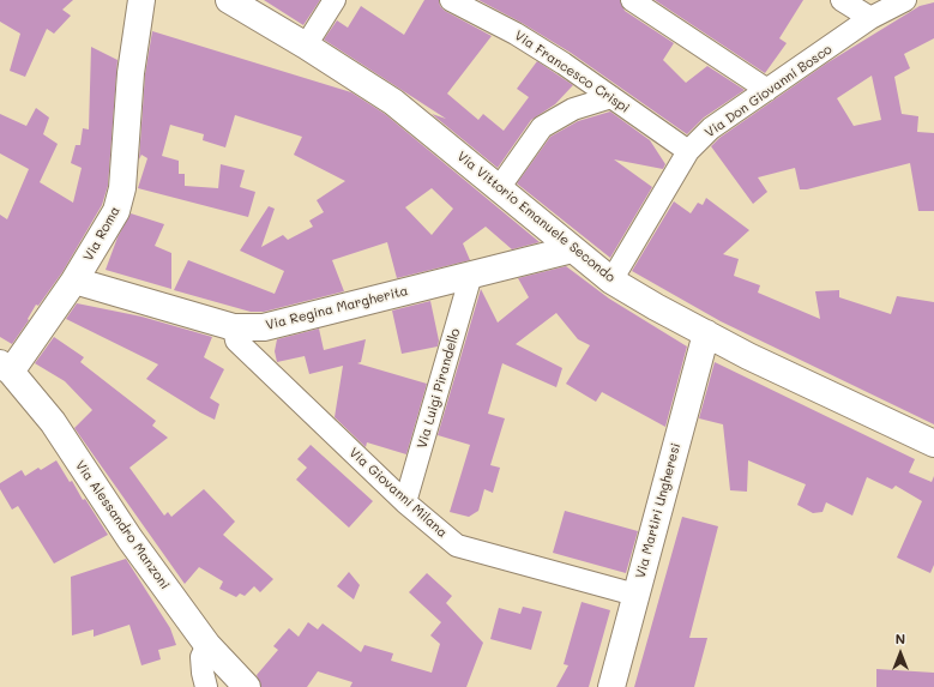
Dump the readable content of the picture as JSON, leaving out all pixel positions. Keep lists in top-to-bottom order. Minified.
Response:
{"streets":{"street":["Via Francesco Crispi","Via Don Giovanni Bosco","Via Vittorio Emanuele Secondo","Via Roma","Via Regina Margherita","Via Luigi Pirandello","Via Giovanni Milana","Via Martiri Ungheresi","Via Alessandro Manzoni"]},"crossings":[["Via Francesco Crispi","Via Don Giovanni Bosco"],["Via Don Giovanni Bosco","Via Vittorio Emanuele Secondo"],["Via Vittorio Emanuele Secondo","Via Regina Margherita"],["Via Vittorio Emanuele Secondo","Via Martiri Ungheresi"],["Via Roma","Via Regina Margherita"],["Via Roma","Via Alessandro Manzoni"],["Via Regina Margherita","Via Luigi Pirandello"],["Via Regina Margherita","Via Giovanni Milana"],["Via Luigi Pirandello","Via Giovanni Milana"],["Via Giovanni Milana","Via Martiri Ungheresi"]],"north":"top"}
